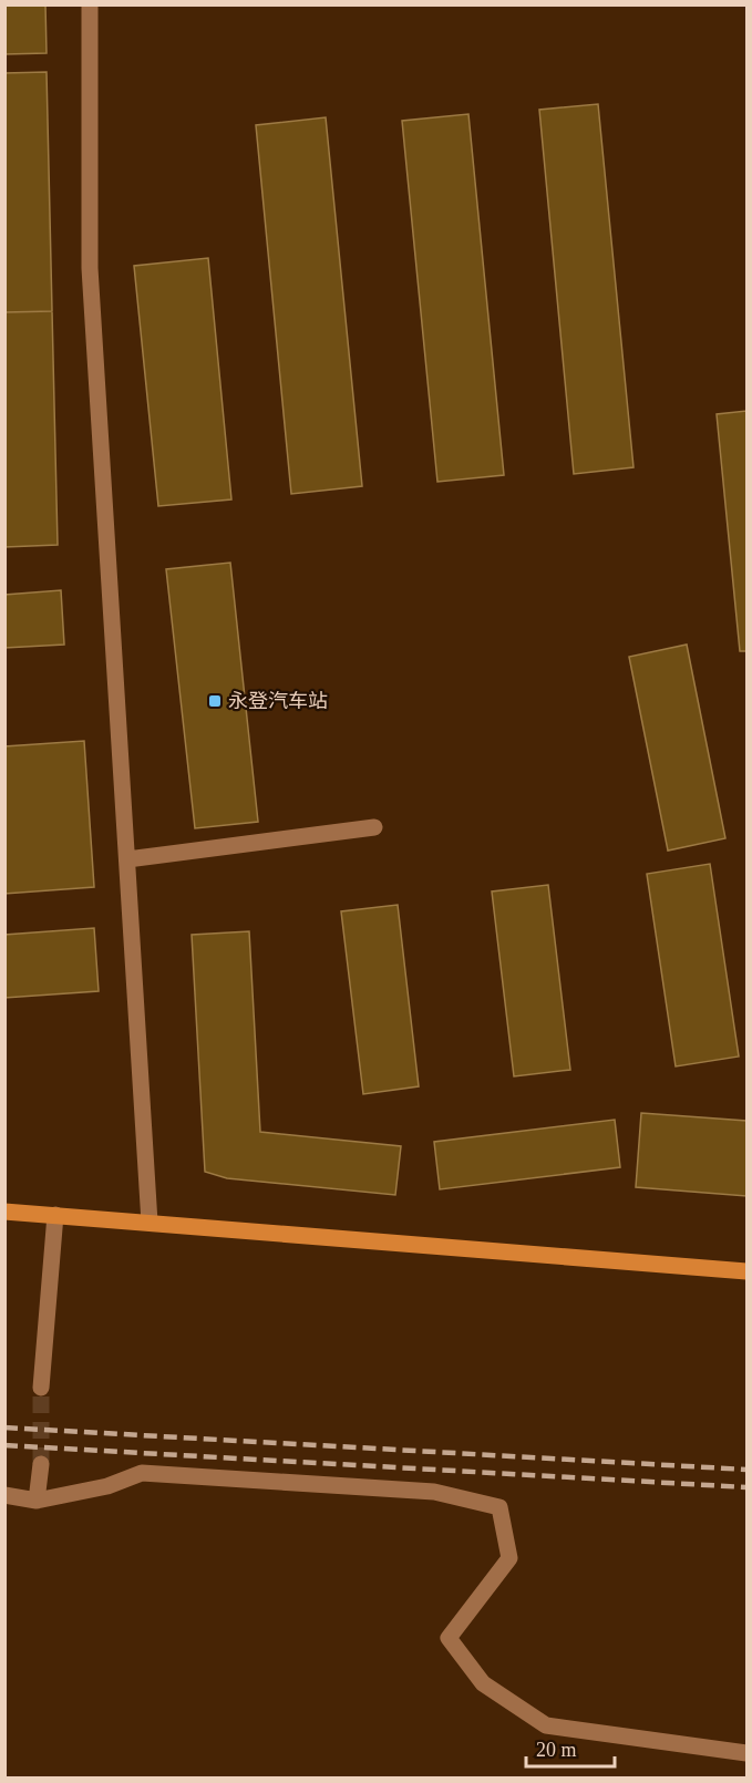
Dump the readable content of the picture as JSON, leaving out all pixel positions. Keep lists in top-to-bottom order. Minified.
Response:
{"places":{"transit":["永登汽车站"]},"scale_bar":"20 m"}
